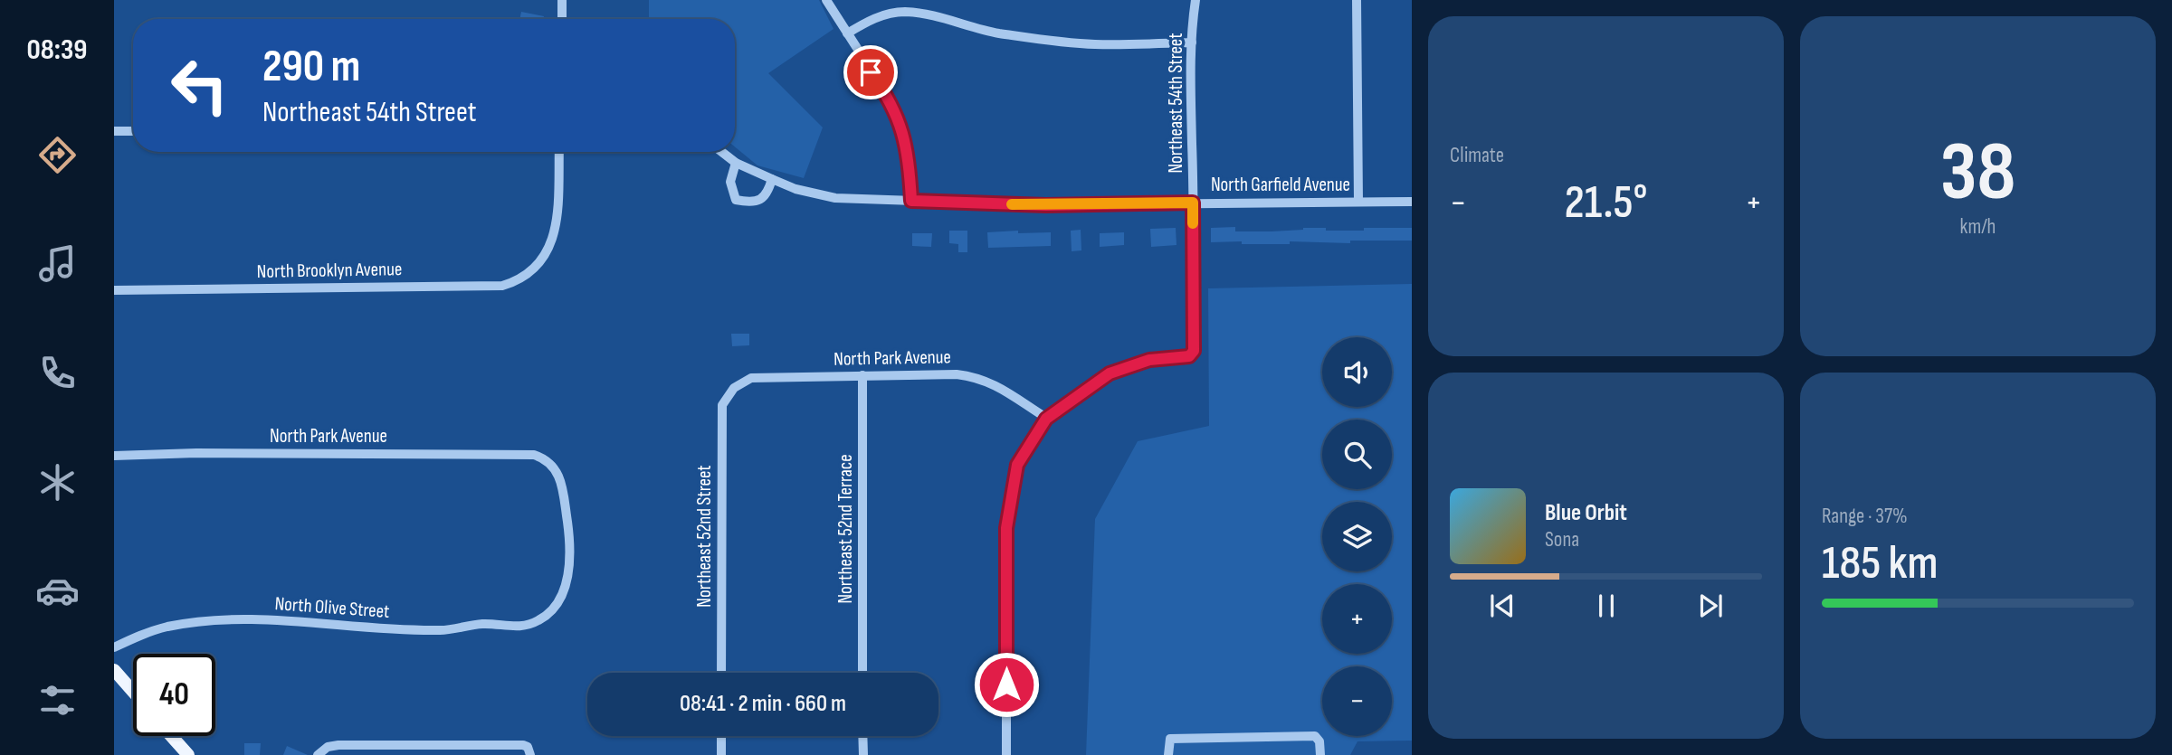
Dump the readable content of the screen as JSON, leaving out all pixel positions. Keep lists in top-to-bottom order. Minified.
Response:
{"streets":{"street":["Northeast 54th Street","North Garfield Avenue","North Brooklyn Avenue","North Park Avenue","Northeast 52nd Terrace","Northeast 52nd Street","North Olive Street"]},"crossings":[["Northeast 54th Street","North Garfield Avenue"],["Northeast 54th Street","North Park Avenue"],["North Park Avenue","Northeast 52nd Terrace"],["North Park Avenue","Northeast 52nd Street"],["North Park Avenue","North Olive Street"]],"page":{"tabs":"08:39","tile":["Climate",["38","km/h"],["Range · 37%","185 km"]],"turn":["290 m","Northeast 54th Street"],"heat":["−","21.5°","+"],"map_buttons":["+","−"],"song":["Blue Orbit","Sona"],"limit":"40","trip":"08:41 · 2 min · 660 m"}}
